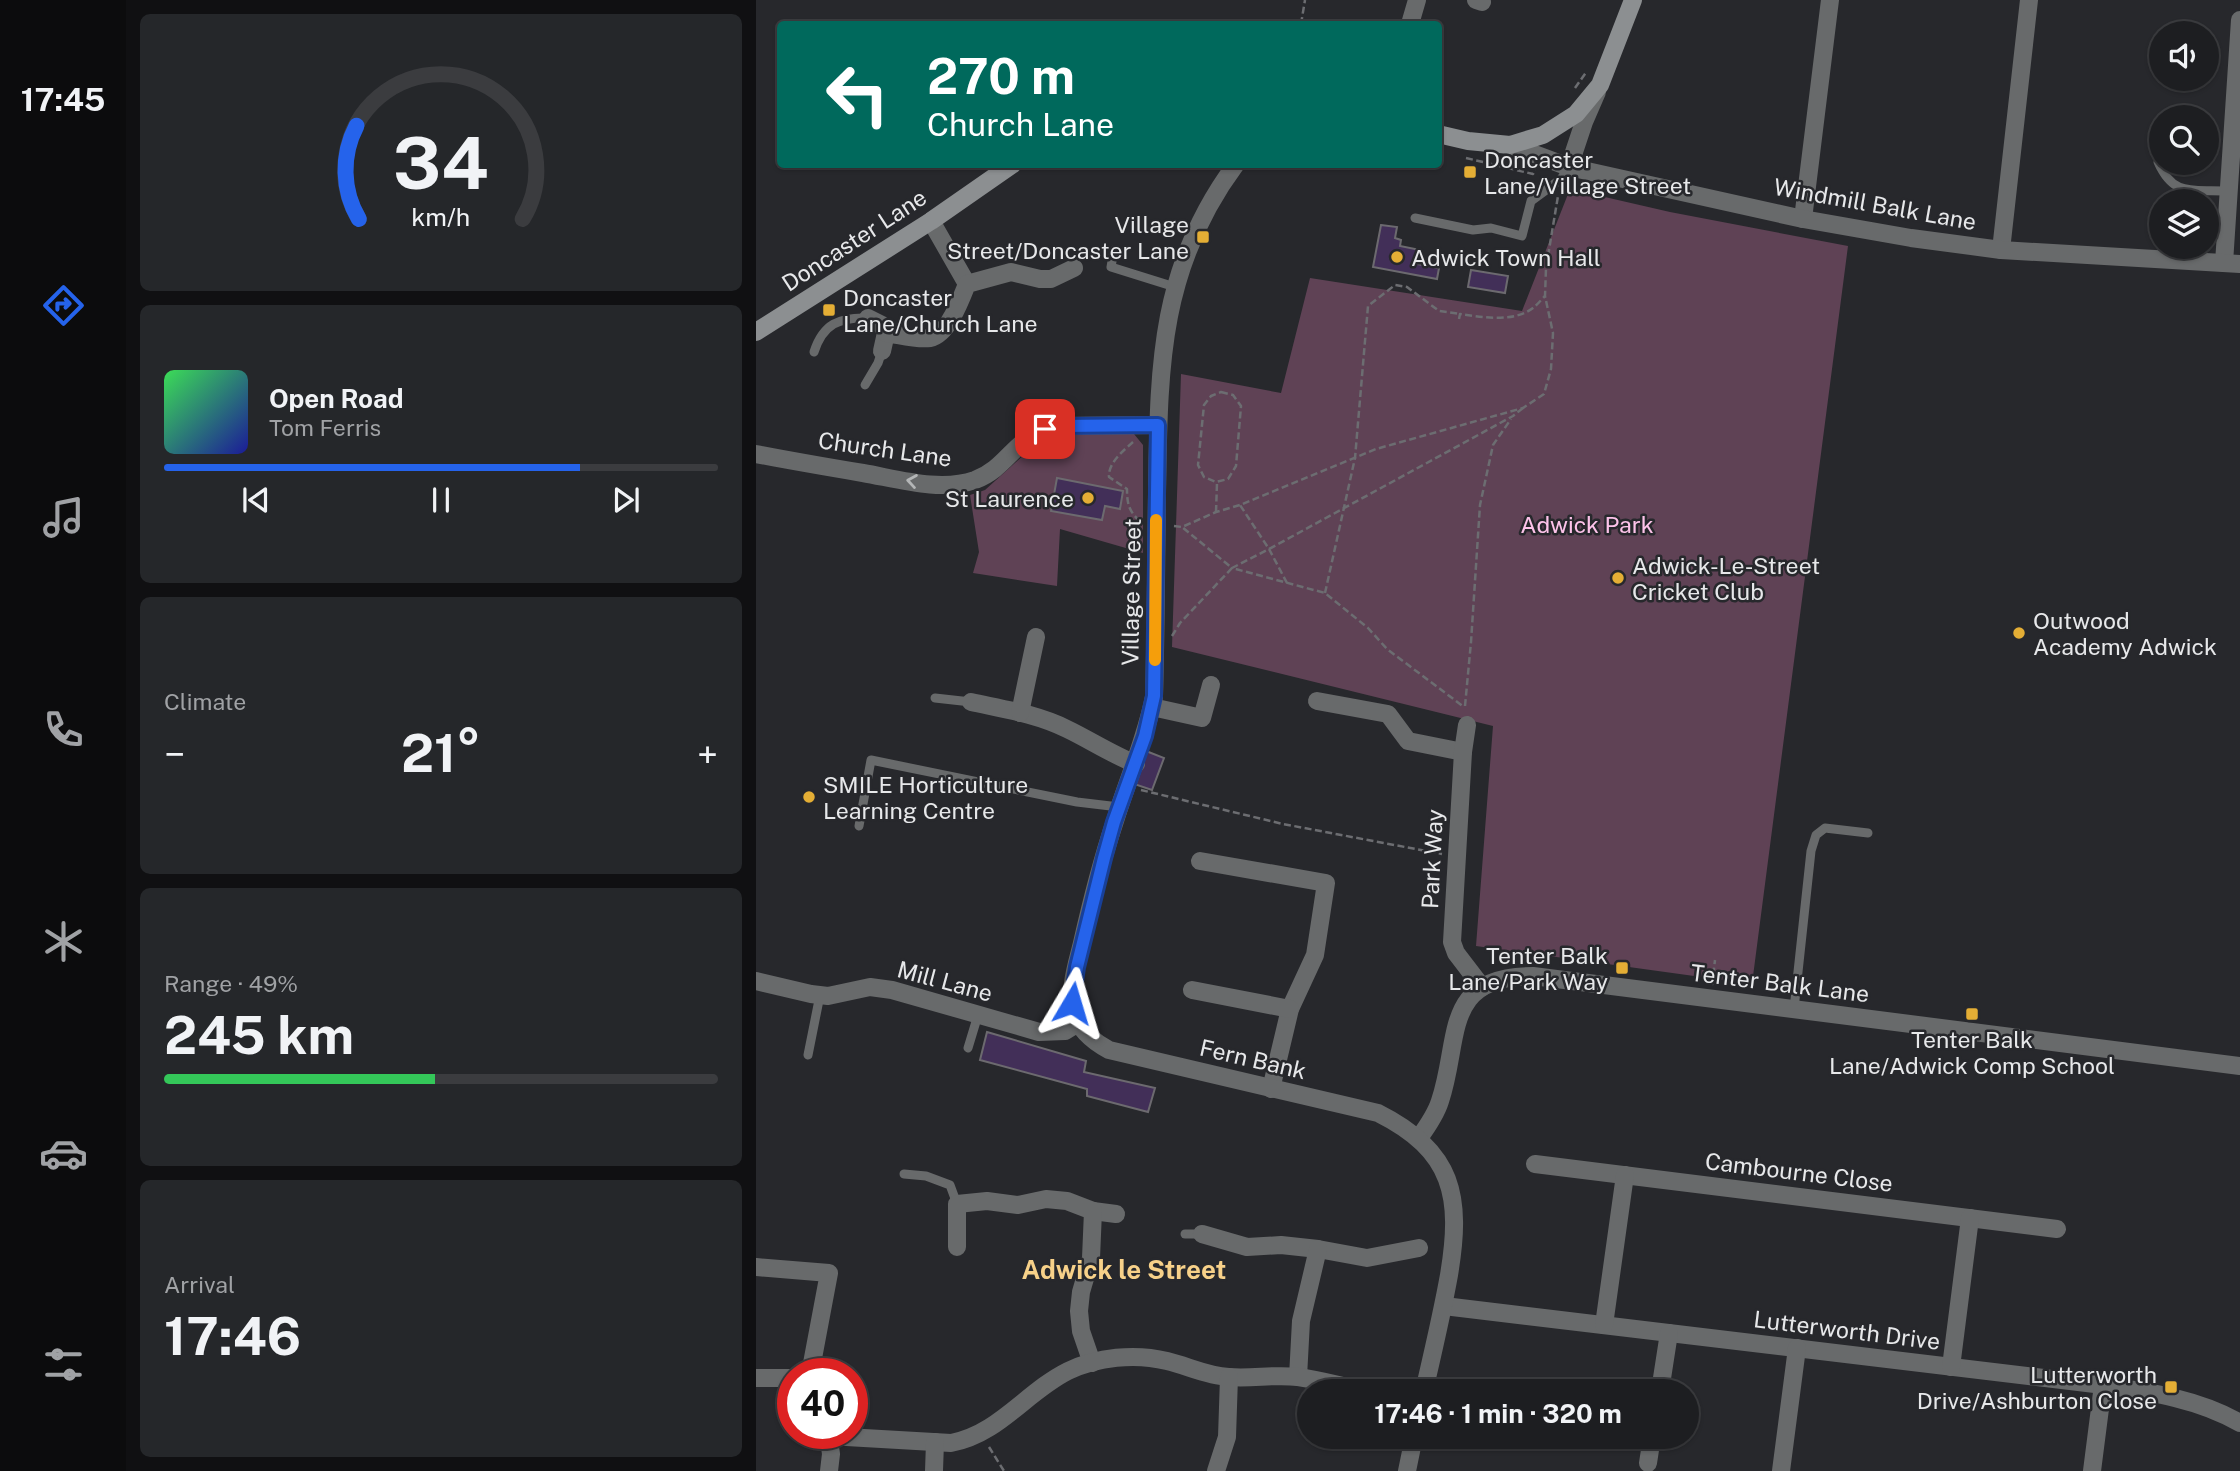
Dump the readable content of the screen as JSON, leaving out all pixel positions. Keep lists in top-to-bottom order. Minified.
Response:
{"streets":{"main road":["Doncaster Lane"],"street":["Windmill Balk Lane","Church Lane","Village Street","Park Way","Mill Lane","Tenter Balk Lane","Fern Bank","Cambourne Close","Lutterworth Drive"]},"crossings":[["Church Lane","Village Street"],["Village Street","Mill Lane"],["Village Street","Fern Bank"],["Park Way","Tenter Balk Lane"],["Mill Lane","Fern Bank"],["Fern Bank","Lutterworth Drive"]],"one_way":["Church Lane"],"districts":["Adwick le Street"],"parks":["Adwick Park"],"places":{"transit":["Doncaster Lane/Village Street","Village Street/Doncaster Lane","Doncaster Lane/Church Lane","Tenter Balk Lane/Park Way","Tenter Balk Lane/Adwick Comp School","Lutterworth Drive/Ashburton Close"],"other":["Adwick Town Hall","St Laurence","Adwick-Le-Street Cricket Club","Outwood Academy Adwick","SMILE Horticulture Learning Centre"]},"page":{"tabs":"17:45","turn":["270 m","Church Lane"],"song":["Open Road","Tom Ferris"],"tile":["Climate",["Range · 49%","245 km"],["Arrival","17:46"]],"heat":["−","21°","+"],"limit":"40","trip":"17:46 · 1 min · 320 m","gauge":["34","km/h"]}}
